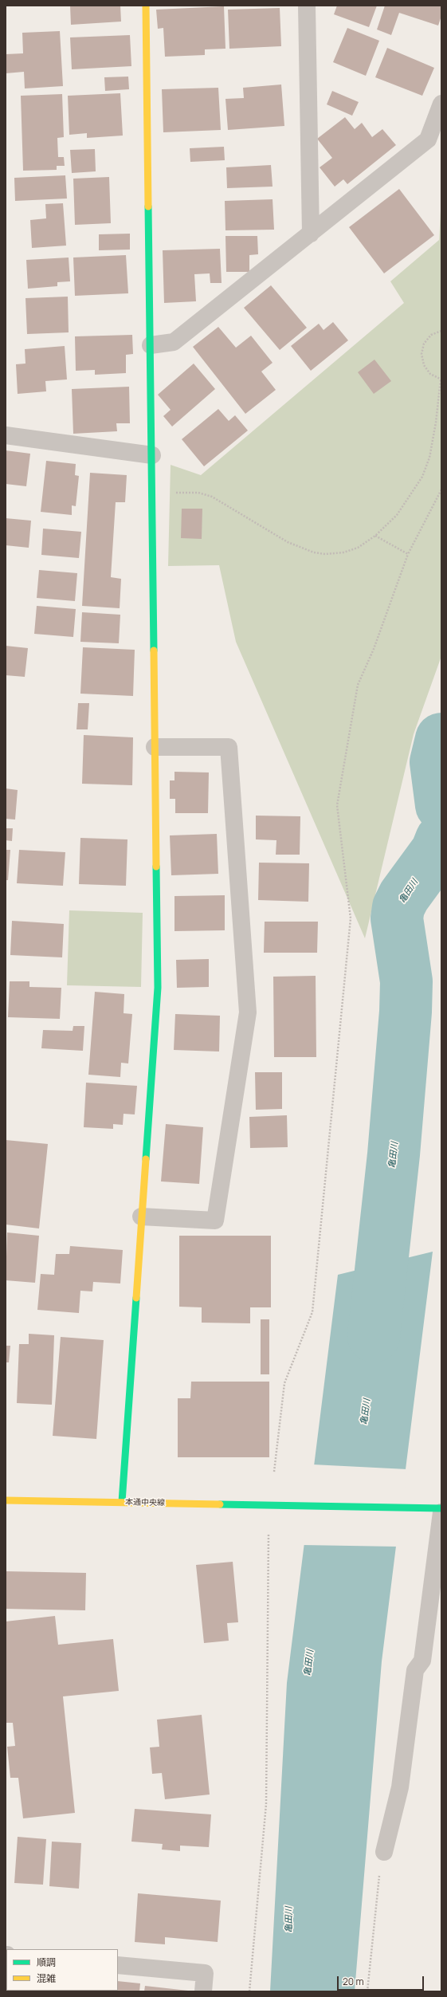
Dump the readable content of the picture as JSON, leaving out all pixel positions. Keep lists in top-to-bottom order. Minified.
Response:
{"streets":{"street":["本通中央線"]},"water":["亀田川"],"legend":["順調","混雑"],"scale_bar":"20 m"}
